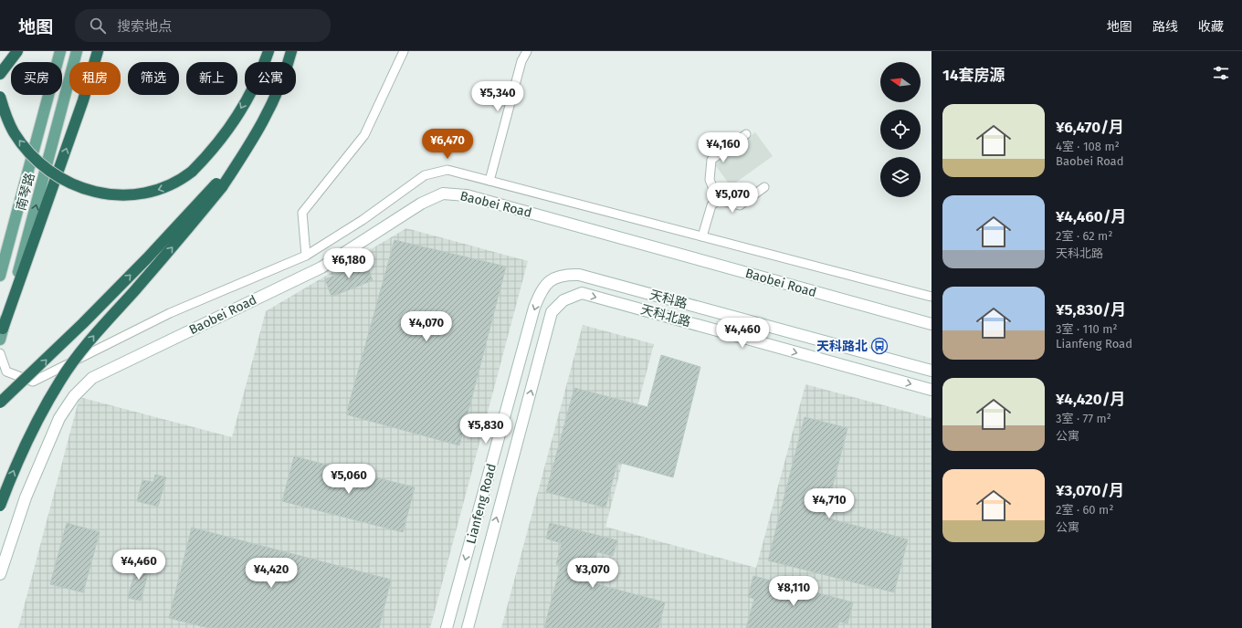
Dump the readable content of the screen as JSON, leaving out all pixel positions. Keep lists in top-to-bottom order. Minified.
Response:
{"streets":{"main road":["南琴路"],"street":["Baobei Road","天科路","天科北路","Lianfeng Road"]},"crossings":[["天科路","Lianfeng Road"],["天科北路","Lianfeng Road"]],"places":{"bus stop":["天科路北"]},"north":"left","page":{"header":"地图","search":"搜索地点","nav":["地图","路线","收藏"],"heading":"14套房源","chip":["买房","租房","筛选","新上","公寓"],"price":["¥5,340","¥6,470","¥4,160","¥5,070","¥6,180","¥4,070","¥4,460","¥5,830","¥5,060","¥4,710","¥4,460","¥4,420","¥3,070","¥8,110"],"list":[{"name":"¥6,470/月","note":"4室 · 108 m² · Baobei Road"},{"name":"¥4,460/月","note":"2室 · 62 m² · 天科北路"},{"name":"¥5,830/月","note":"3室 · 110 m² · Lianfeng Road"},{"name":"¥4,420/月","note":"3室 · 77 m² · 公寓"},{"name":"¥3,070/月","note":"2室 · 60 m² · 公寓"}]}}
